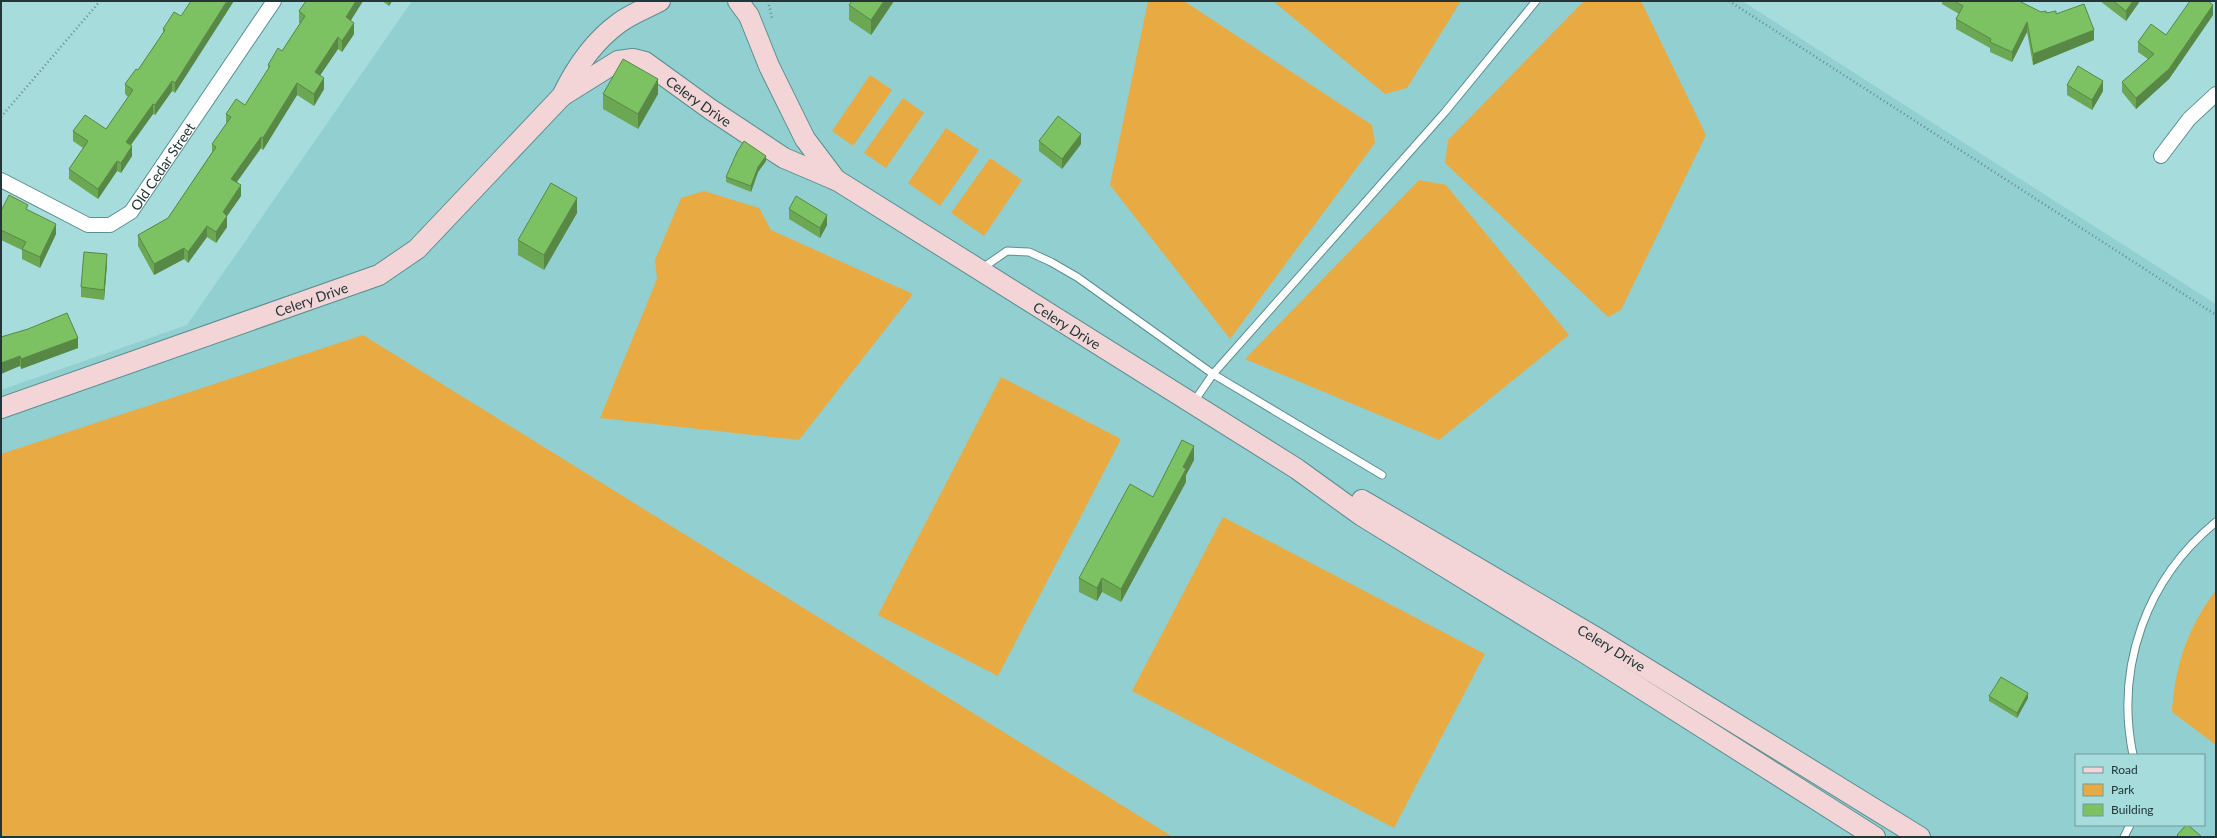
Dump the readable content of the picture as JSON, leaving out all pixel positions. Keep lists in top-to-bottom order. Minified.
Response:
{"streets":{"street":["Celery Drive","Old Cedar Street"]},"legend":["Road","Park","Building"]}
